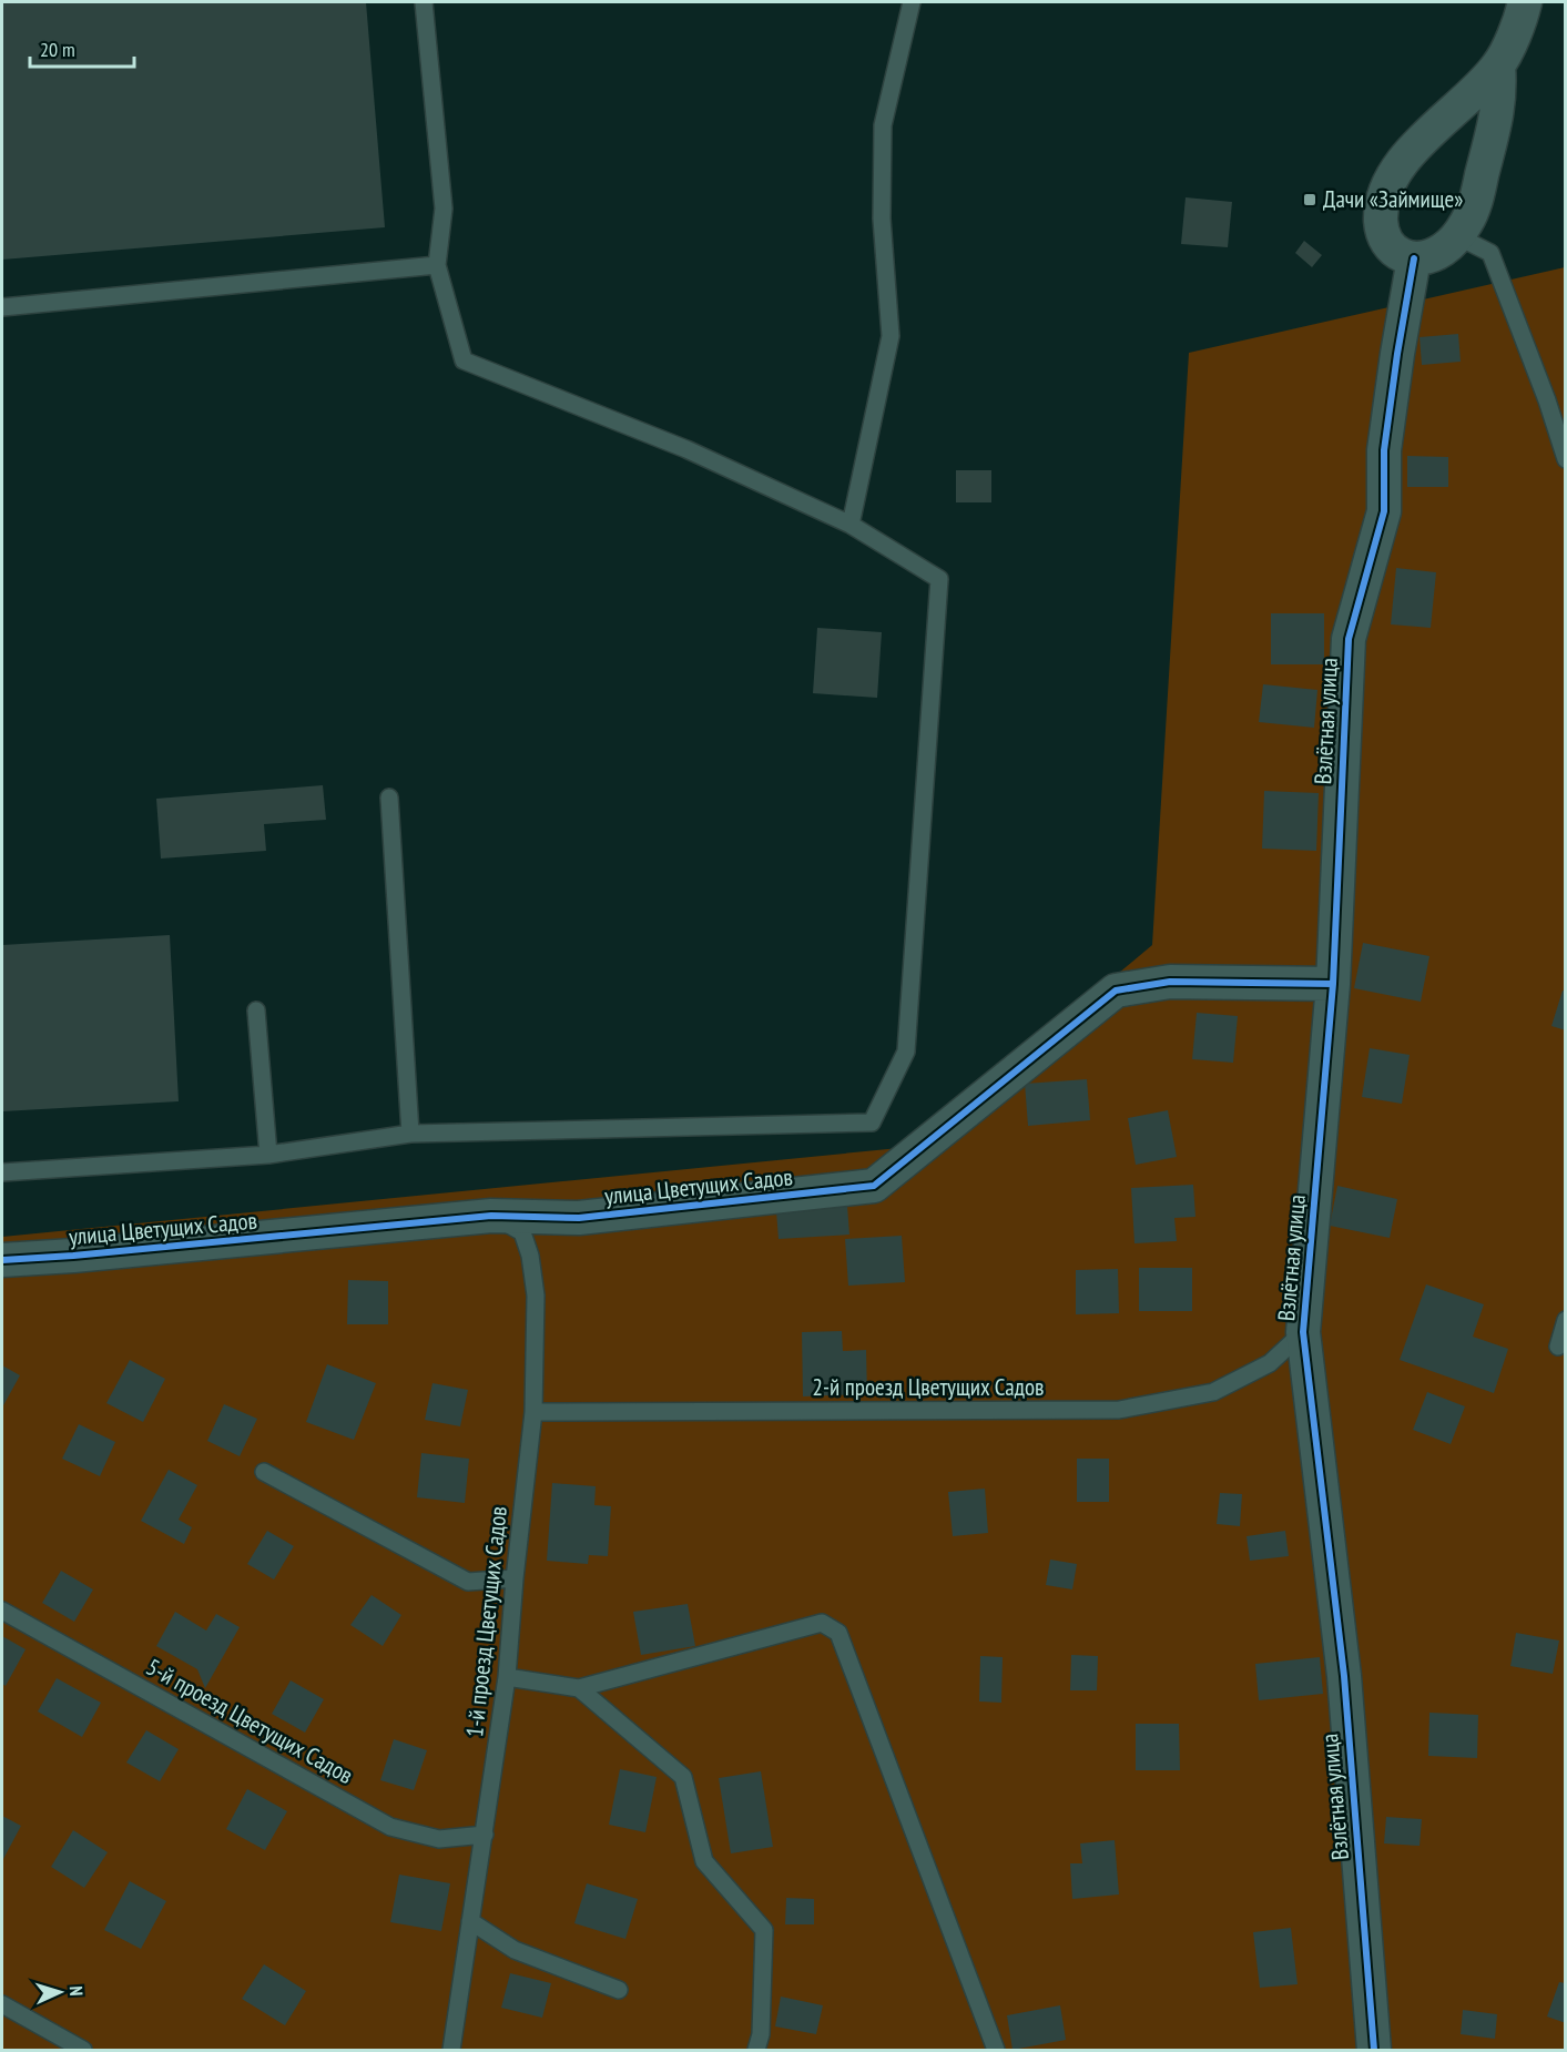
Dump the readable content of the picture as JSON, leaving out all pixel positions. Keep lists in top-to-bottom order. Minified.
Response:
{"streets":{"street":["Взлётная улица","улица Цветущих Садов"],"lane":["2-й проезд Цветущих Садов","1-й проезд Цветущих Садов","5-й проезд Цветущих Садов"]},"crossings":[["Взлётная улица","улица Цветущих Садов"],["Взлётная улица","2-й проезд Цветущих Садов"],["улица Цветущих Садов","1-й проезд Цветущих Садов"],["2-й проезд Цветущих Садов","1-й проезд Цветущих Садов"],["1-й проезд Цветущих Садов","5-й проезд Цветущих Садов"]],"places":{"transit":["Дачи «Займище»"]},"scale_bar":"20 m","north":"right"}
